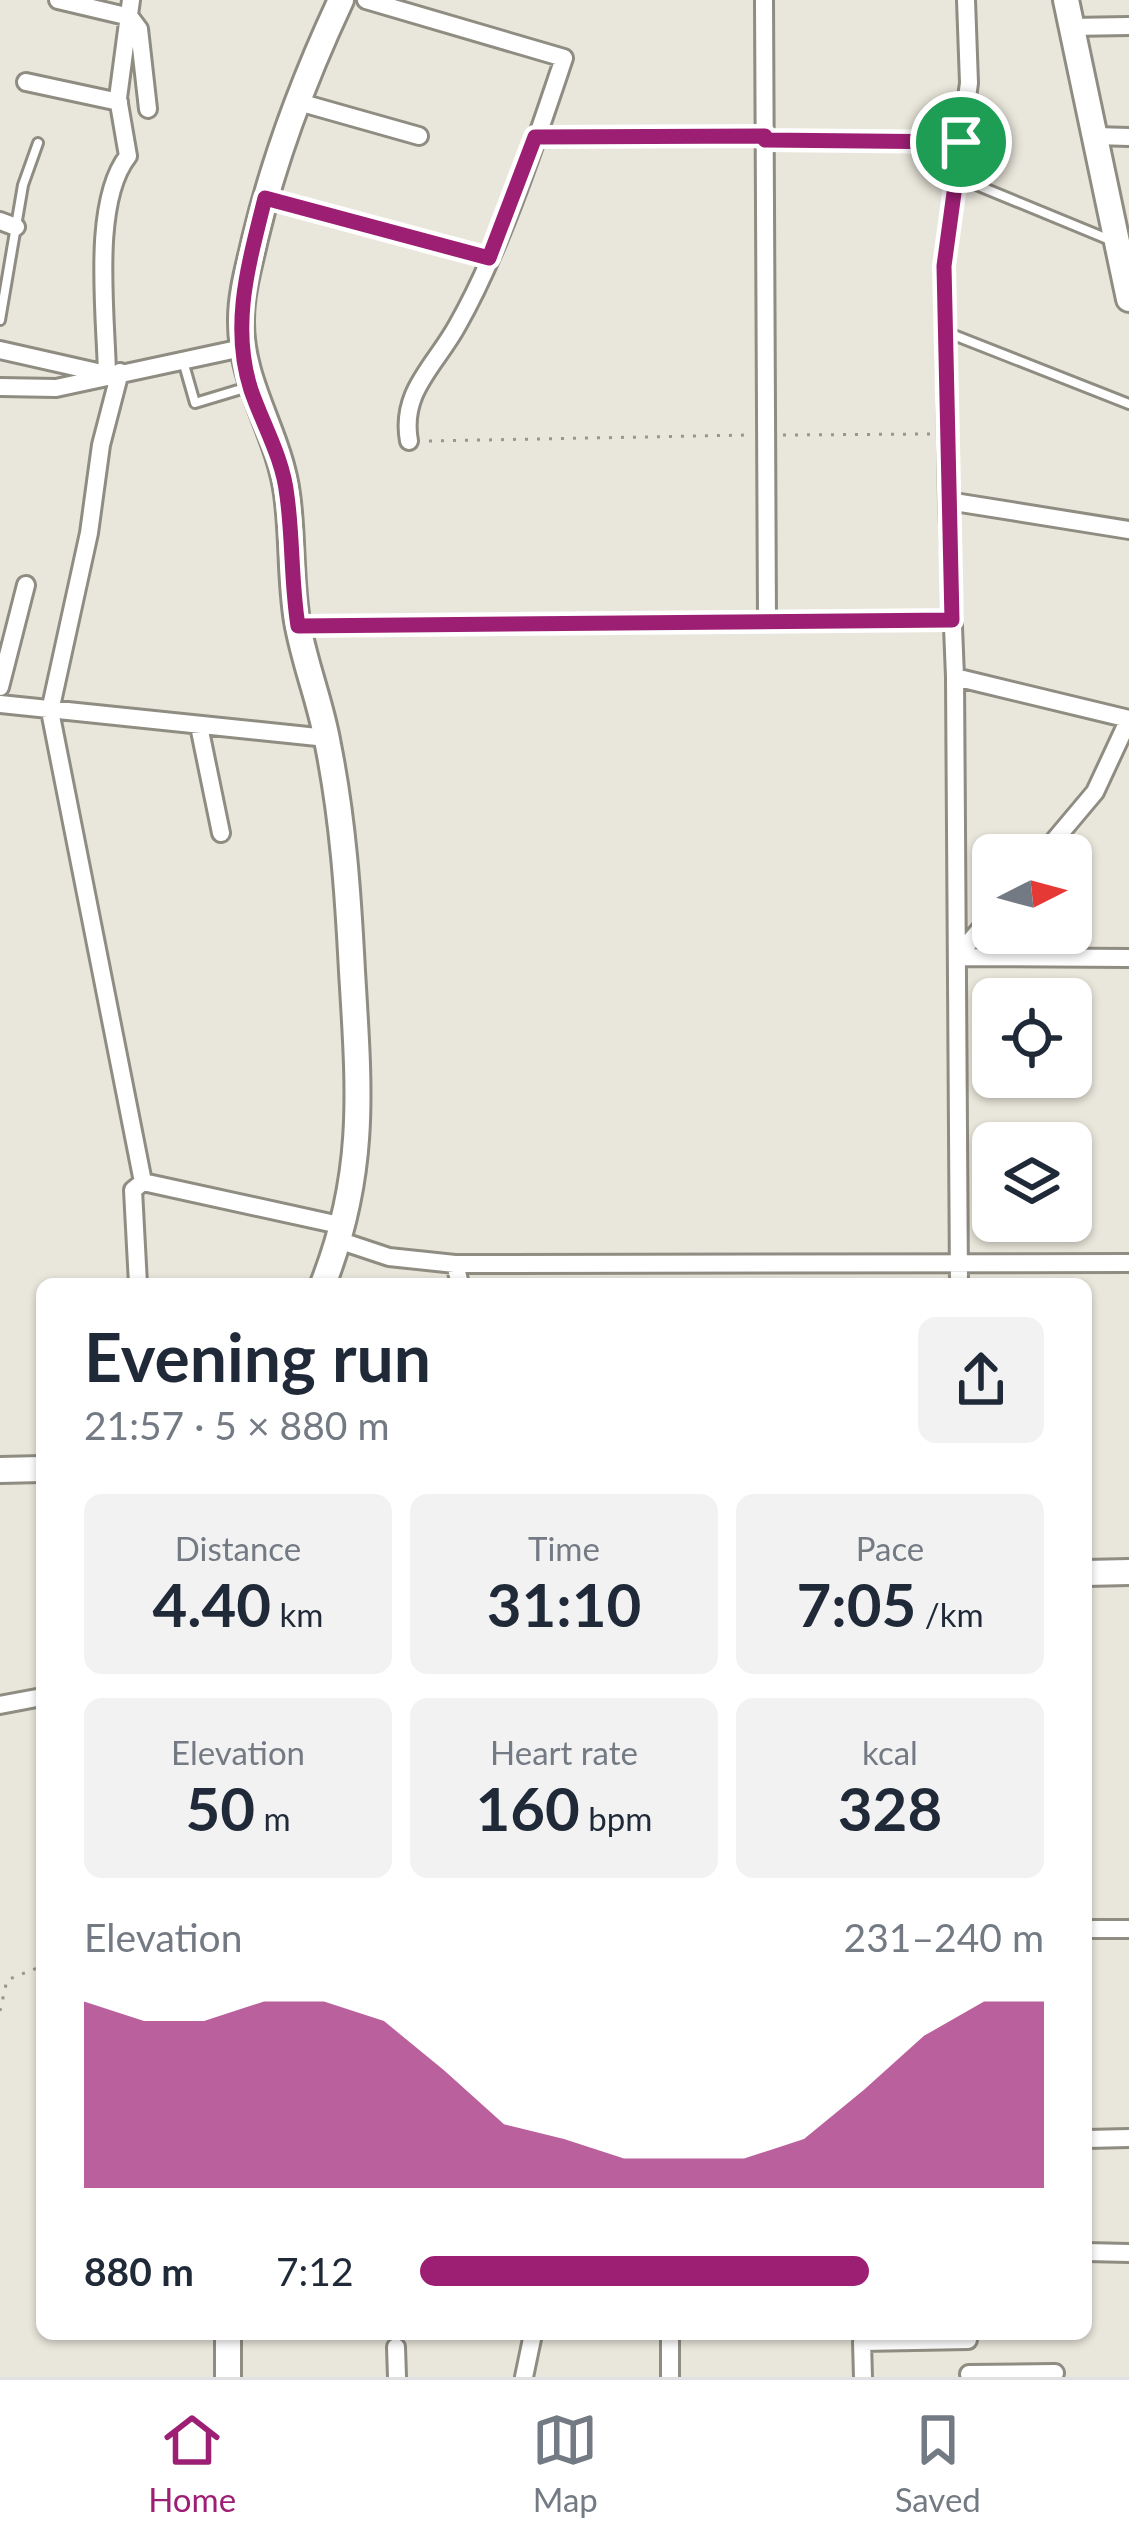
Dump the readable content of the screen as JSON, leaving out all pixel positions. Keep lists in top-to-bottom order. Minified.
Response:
{"north":"right","page":{"heading":["Evening run","21:57 · 5 × 880 m"],"stats":[["Distance","4.40 km"],["Time","31:10"],["Pace","7:05 /km"],["Elevation","50 m"],["Heart rate","160 bpm"],["kcal","328"]],"chart":["Elevation","231–240 m"],"list":[{"name":"880 m","note":"7:12"}],"tabs":["Home","Map","Saved"]}}
